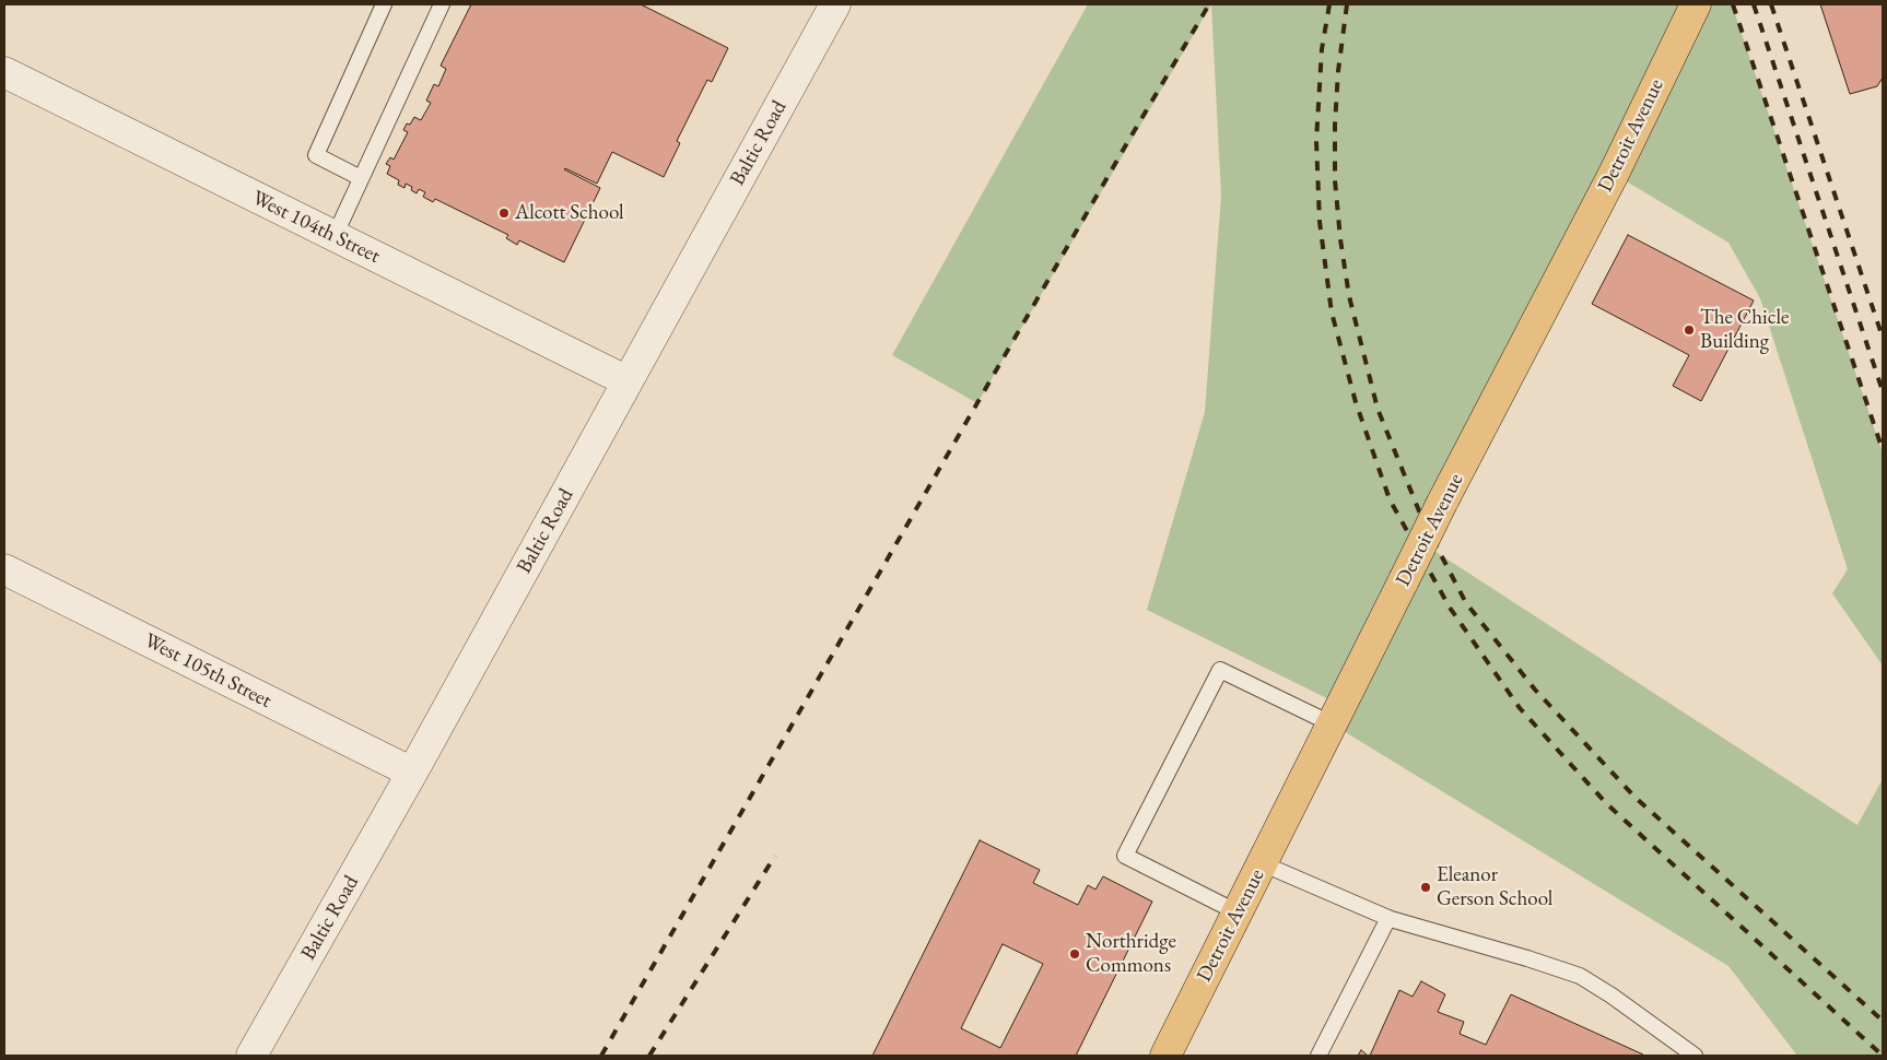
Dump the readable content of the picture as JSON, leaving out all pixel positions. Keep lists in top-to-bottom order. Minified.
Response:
{"streets":{"main road":["Detroit Avenue"],"street":["Baltic Road","West 104th Street","West 105th Street"]},"crossings":[["Baltic Road","West 104th Street"],["Baltic Road","West 105th Street"]],"places":["Alcott School","The Chicle Building","Eleanor Gerson School","Northridge Commons"]}
